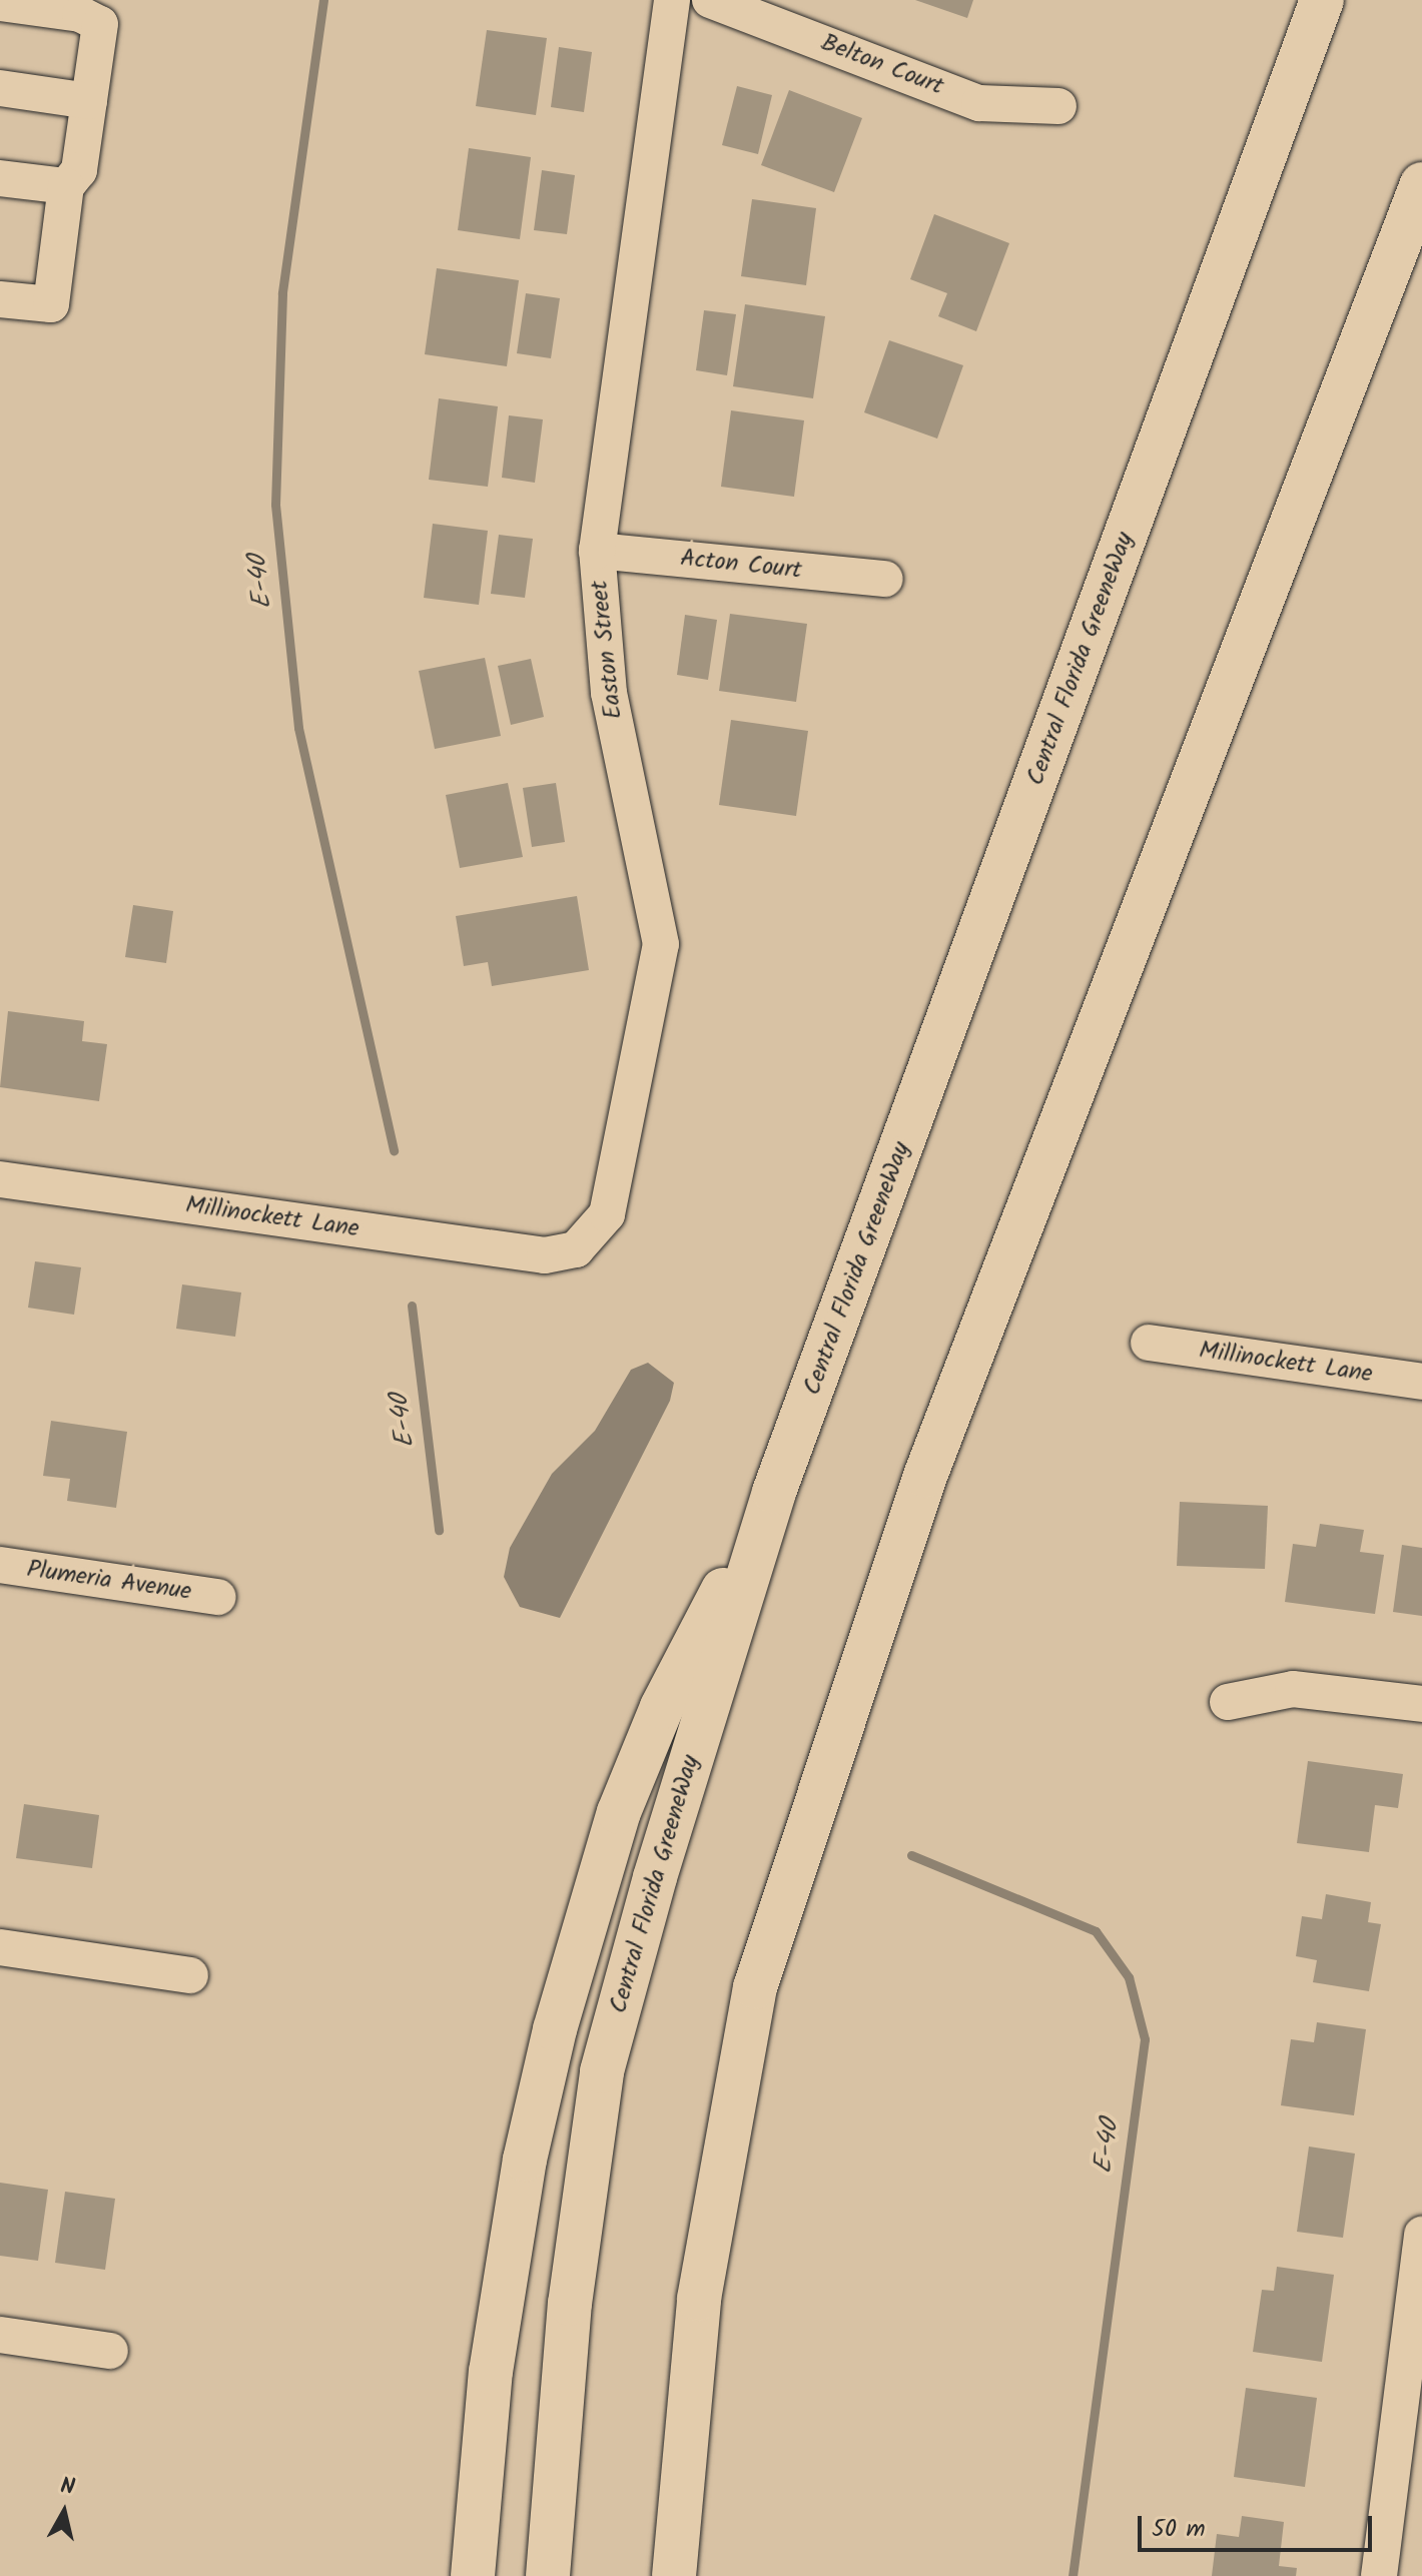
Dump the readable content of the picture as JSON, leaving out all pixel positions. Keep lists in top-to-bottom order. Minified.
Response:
{"streets":{"highway":["Central Florida GreeneWay"],"street":["Belton Court","Acton Court","Easton Street","Millinockett Lane","Plumeria Avenue"]},"crossings":[["Acton Court","Easton Street"],["Easton Street","Millinockett Lane"]],"water":["E-40"],"scale_bar":"50 m","north":"top"}
